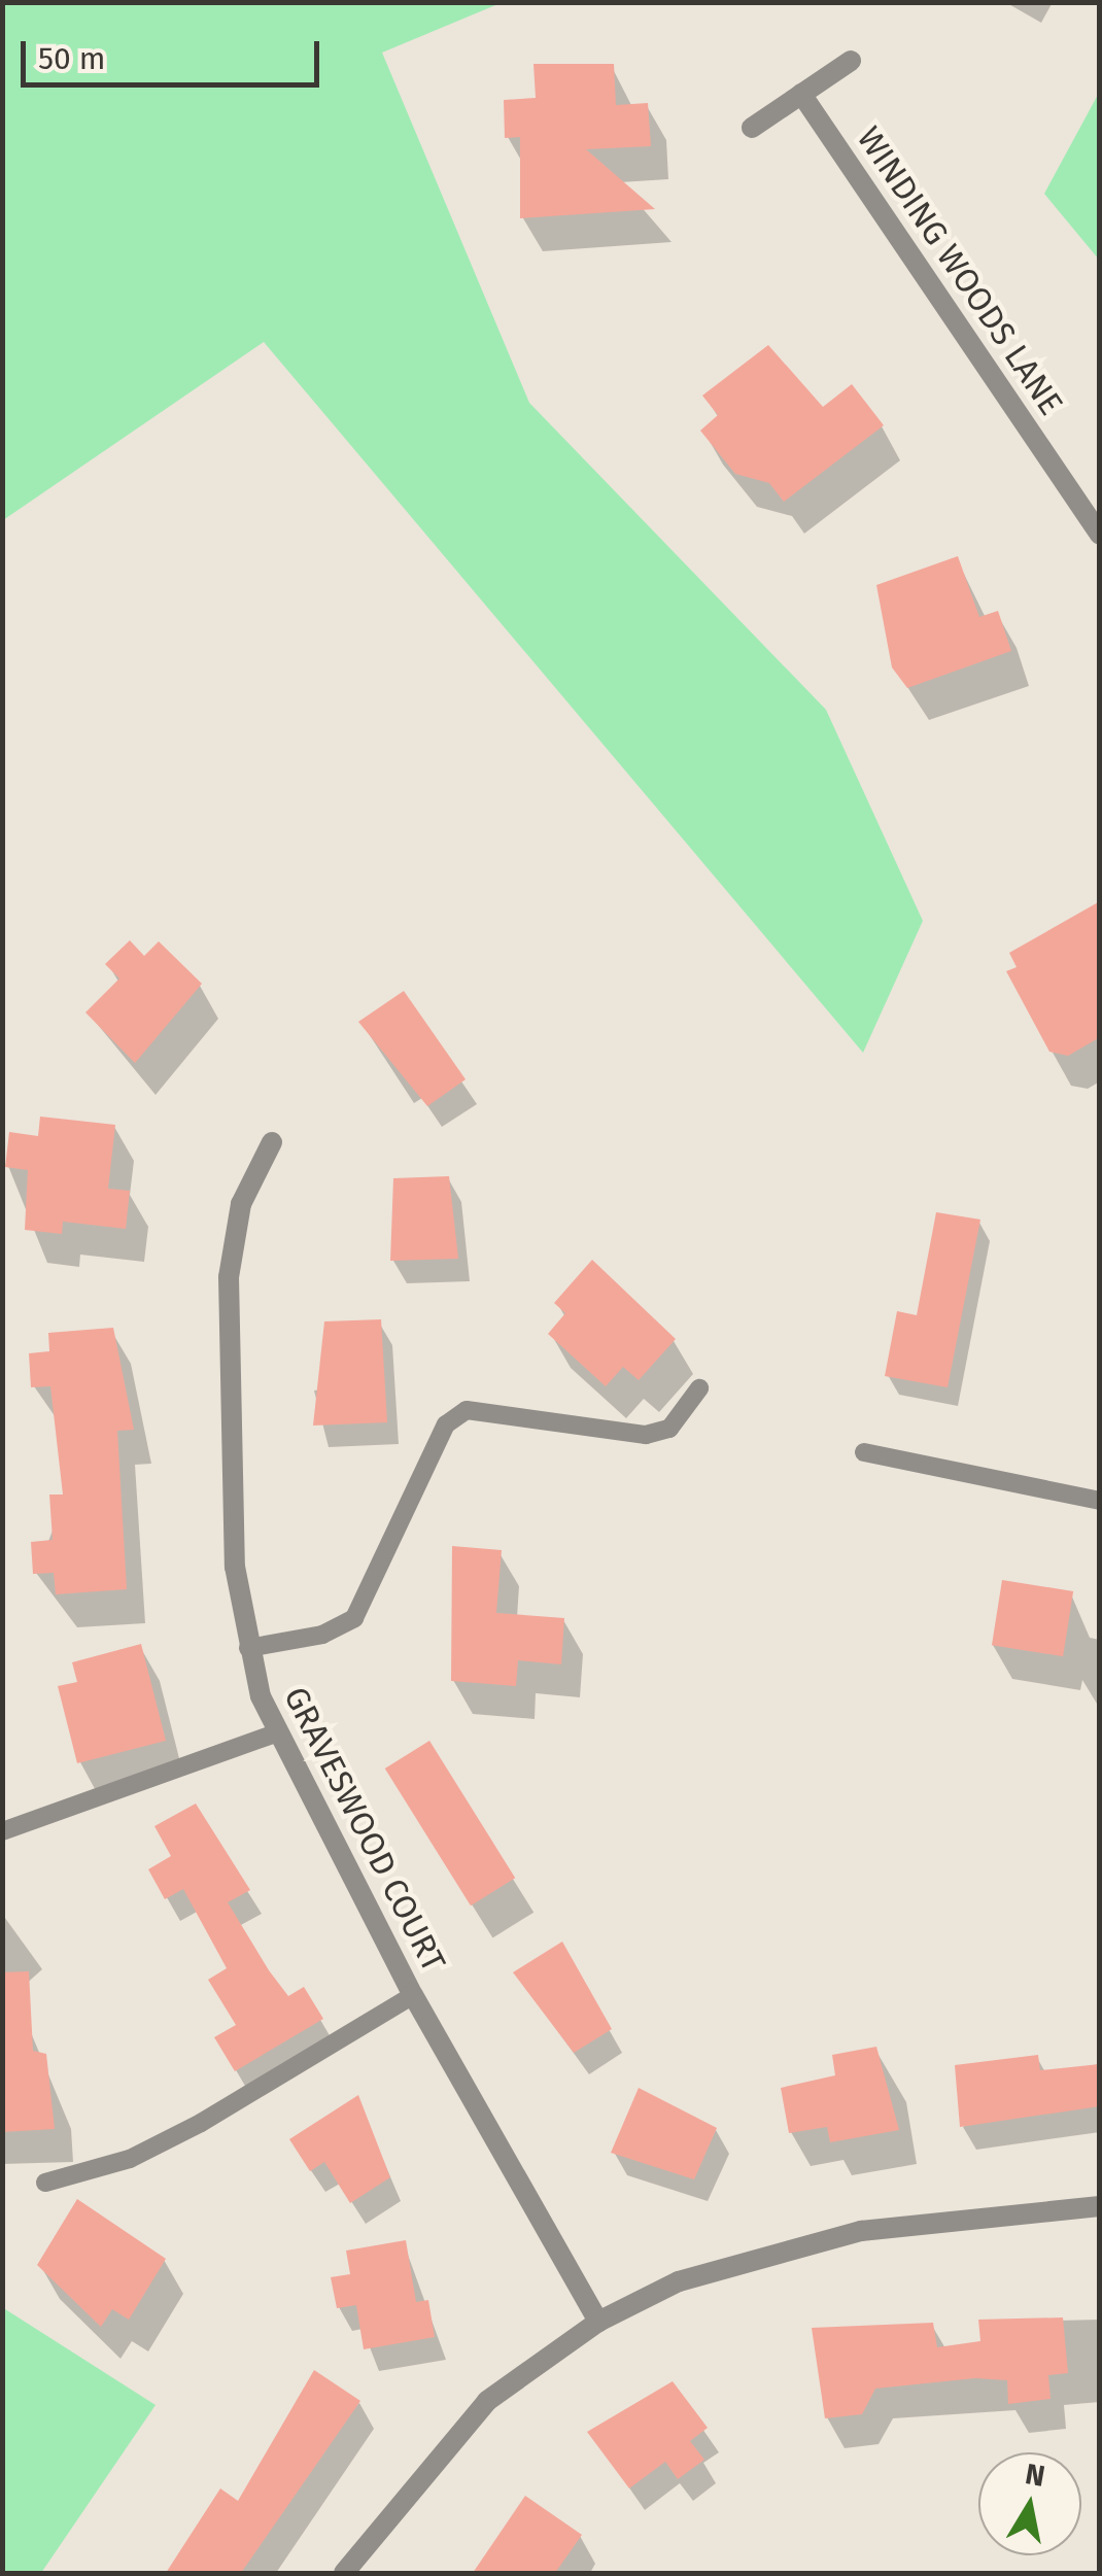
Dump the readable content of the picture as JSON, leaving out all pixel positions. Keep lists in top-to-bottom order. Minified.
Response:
{"streets":{"street":["WINDING WOODS LANE","GRAVESWOOD COURT"]},"scale_bar":"50 m","north":"top"}
